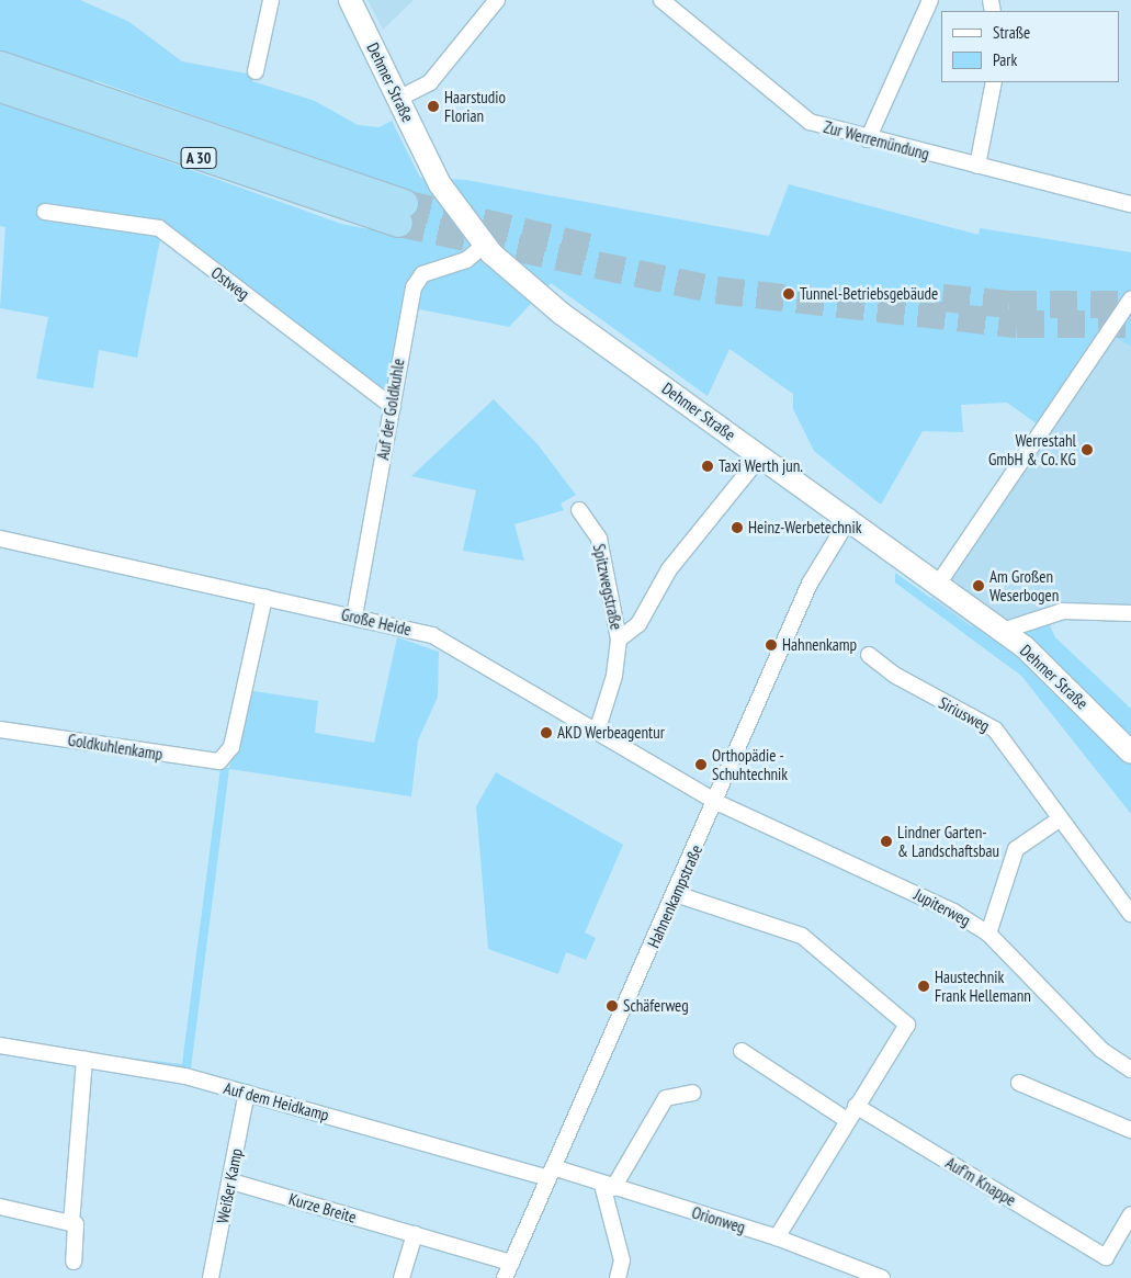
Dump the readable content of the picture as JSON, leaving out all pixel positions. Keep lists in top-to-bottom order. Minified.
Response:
{"streets":{"highway":["A 30"],"street":["Dehmer Straße","Zur Werremündung","Ostweg","Auf der Goldkuhle","Spitzwegstraße","Große Heide","Siriusweg","Goldkuhlenkamp","Hahnenkampstraße","Jupiterweg","Auf dem Heidkamp","Auf'm Knappe","Weißer Kamp","Kurze Breite","Orionweg"]},"crossings":[["Dehmer Straße","Auf der Goldkuhle"],["Dehmer Straße","Hahnenkampstraße"],["Ostweg","Auf der Goldkuhle"],["Auf der Goldkuhle","Große Heide"],["Spitzwegstraße","Große Heide"],["Große Heide","Goldkuhlenkamp"],["Große Heide","Hahnenkampstraße"],["Große Heide","Jupiterweg"],["Hahnenkampstraße","Jupiterweg"],["Hahnenkampstraße","Auf dem Heidkamp"],["Hahnenkampstraße","Kurze Breite"],["Hahnenkampstraße","Orionweg"],["Auf dem Heidkamp","Weißer Kamp"],["Auf dem Heidkamp","Orionweg"],["Weißer Kamp","Kurze Breite"]],"places":["Haarstudio Florian","Tunnel-Betriebsgebäude","Werrestahl GmbH & Co. KG","Taxi Werth jun.","Heinz-Werbetechnik","Am Großen Weserbogen","Hahnenkamp","AKD Werbeagentur","Orthopädie - Schuhtechnik","Lindner Garten- & Landschaftsbau","Haustechnik Frank Hellemann","Schäferweg"],"legend":["Straße","Park"]}
